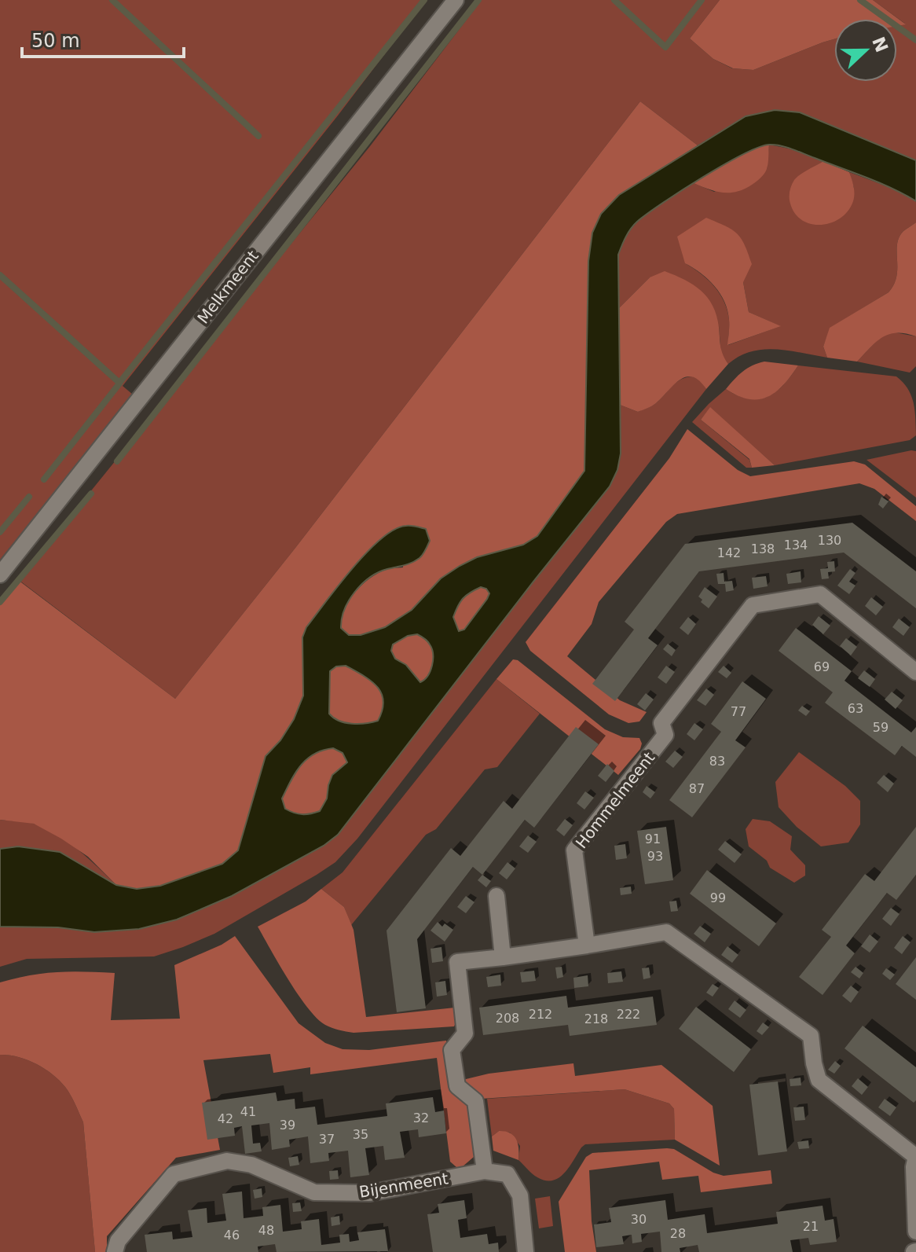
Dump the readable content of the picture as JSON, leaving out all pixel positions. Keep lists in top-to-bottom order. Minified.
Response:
{"streets":{"street":["Melkmeent","Hommelmeent","Bijenmeent"]},"house_numbers":["130","134","138","142","69","63","77","59","83","87","91","93","99","212","222","208","218","41","32","42","39","35","37","30","21","48","28","46"],"scale_bar":"50 m","north":"right"}
